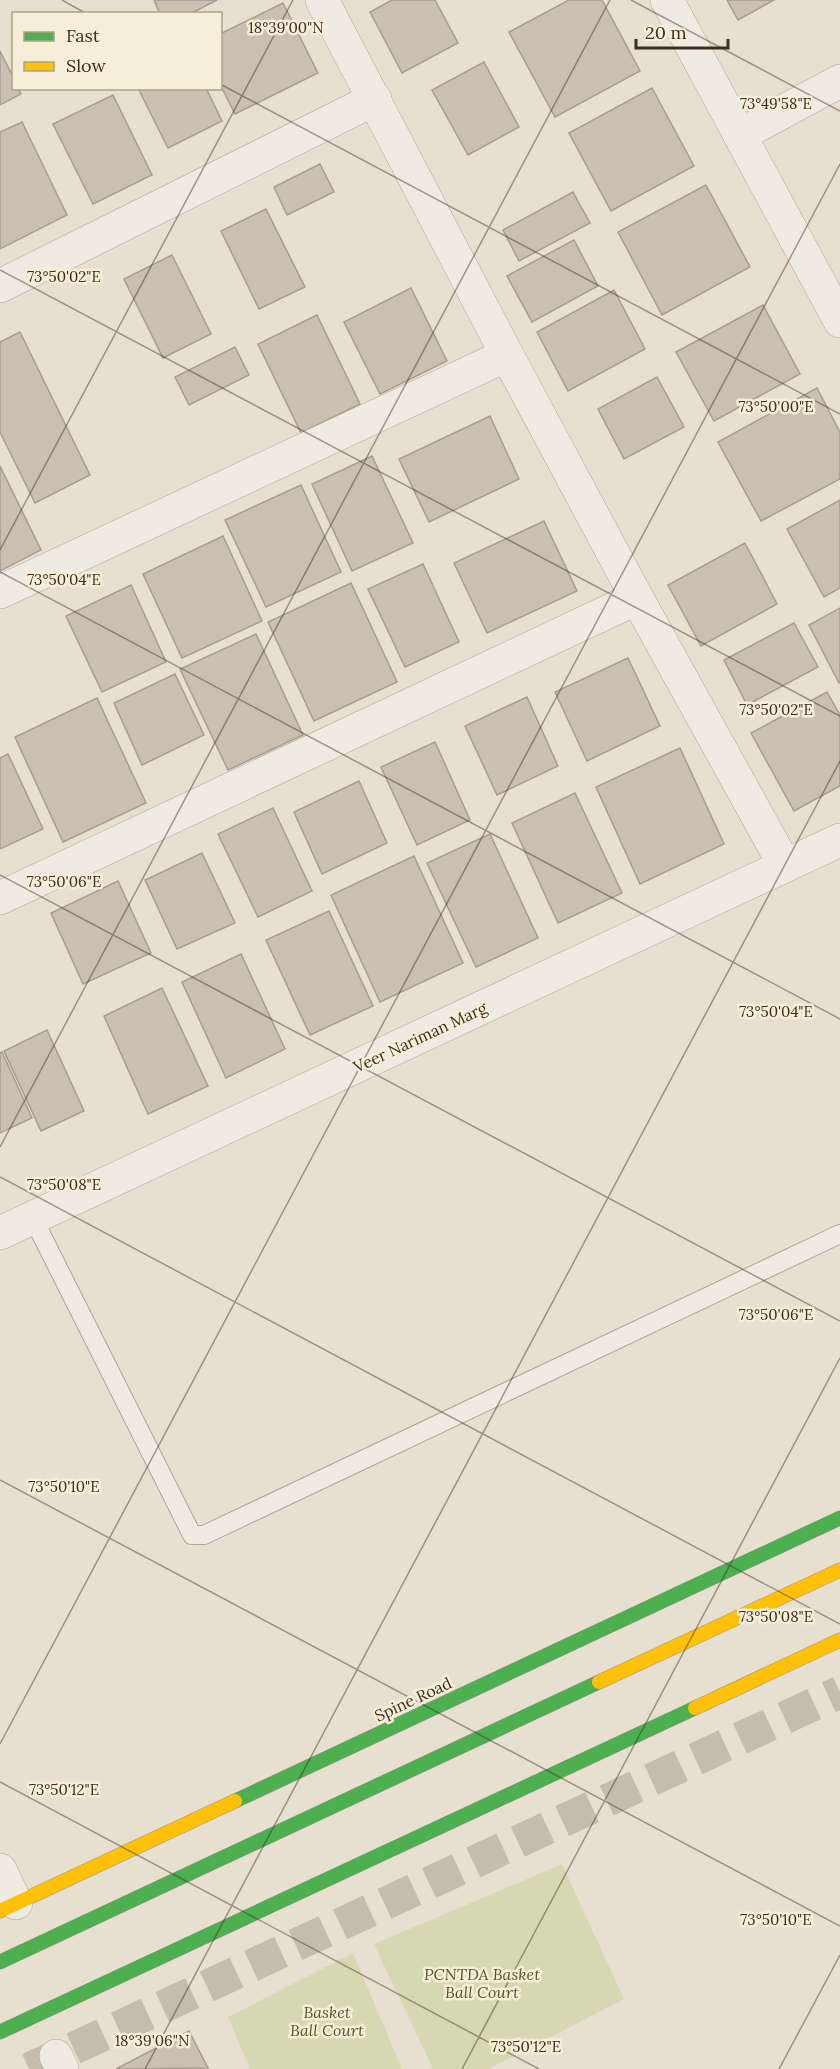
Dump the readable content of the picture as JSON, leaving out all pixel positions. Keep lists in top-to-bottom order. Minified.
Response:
{"streets":{"main road":["Spine Road"],"street":["Veer Nariman Marg"]},"parks":["PCNTDA Basket Ball Court","Basket Ball Court"],"legend":["Fast","Slow"],"scale_bar":"20 m","coordinates":["18°39'00\"N","73°49'58\"E","73°50'02\"E","73°50'00\"E","73°50'04\"E","73°50'06\"E","73°50'08\"E","73°50'10\"E","73°50'12\"E","18°39'06\"N"]}
